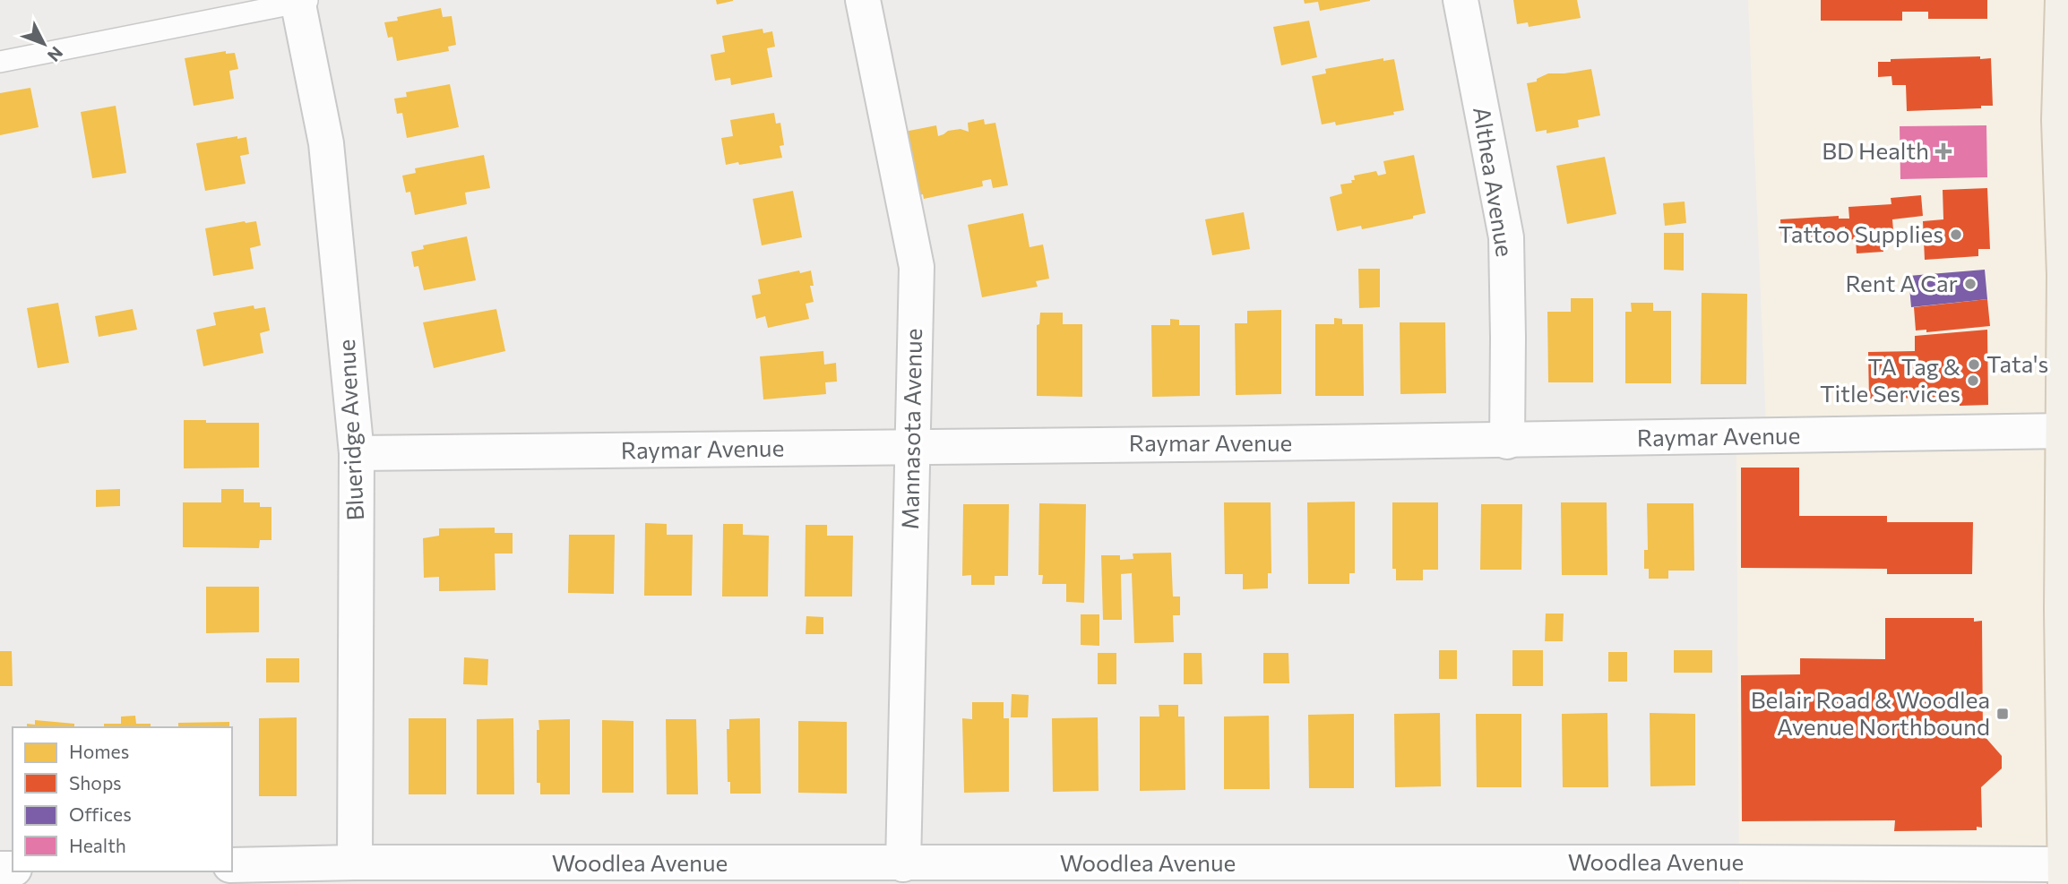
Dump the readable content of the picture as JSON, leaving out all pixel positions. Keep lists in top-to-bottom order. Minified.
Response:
{"streets":{"street":["Althea Avenue","Mannasota Avenue","Blueridge Avenue","Raymar Avenue","Woodlea Avenue"]},"crossings":[["Althea Avenue","Raymar Avenue"],["Mannasota Avenue","Raymar Avenue"],["Mannasota Avenue","Woodlea Avenue"],["Blueridge Avenue","Raymar Avenue"],["Blueridge Avenue","Woodlea Avenue"]],"places":{"health":["BD Health"],"other":["Tattoo Supplies","Rent A Car","Tata's","TA Tag & Title Services"],"transit":["Belair Road & Woodlea Avenue Northbound"]},"legend":["Homes","Shops","Offices","Health"],"north":"bottom right"}
